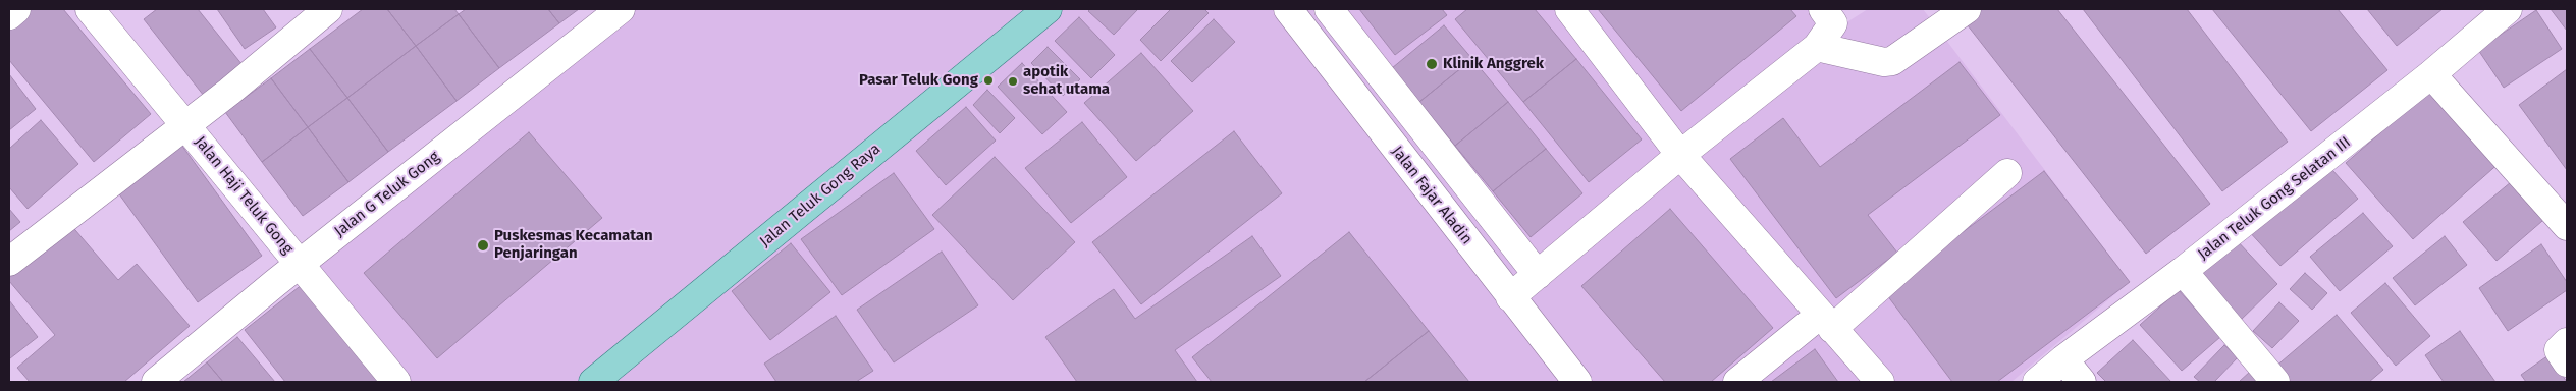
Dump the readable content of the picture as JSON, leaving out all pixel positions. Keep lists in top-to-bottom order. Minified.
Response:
{"streets":{"main road":["Jalan Teluk Gong Raya"],"street":["Jalan G Teluk Gong","Jalan Haji Teluk Gong","Jalan Fajar Aladin","Jalan Teluk Gong Selatan III"]},"crossings":[["Jalan G Teluk Gong","Jalan Haji Teluk Gong"]],"places":["Klinik Anggrek","Pasar Teluk Gong","apotik sehat utama","Puskesmas Kecamatan Penjaringan"]}
